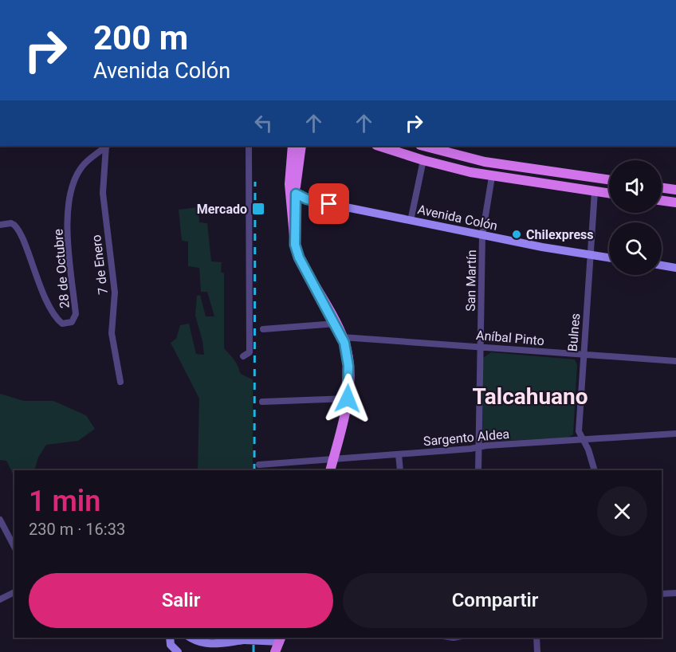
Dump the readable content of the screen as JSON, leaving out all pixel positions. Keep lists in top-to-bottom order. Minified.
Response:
{"streets":{"main road":["Avenida Colón"],"street":["7 de Enero","28 de Octubre","San Martín","Bulnes","Aníbal Pinto","Sargento Aldea"]},"crossings":[["Avenida Colón","San Martín"],["Avenida Colón","Bulnes"],["San Martín","Aníbal Pinto"],["San Martín","Sargento Aldea"],["Bulnes","Aníbal Pinto"],["Bulnes","Sargento Aldea"]],"districts":["Talcahuano"],"places":{"transit":["Mercado"],"other":["Chilexpress"]},"page":{"turn":["200 m","Avenida Colón"],"heading":["1 min","230 m · 16:33"],"buttons":["Salir","Compartir"]}}
